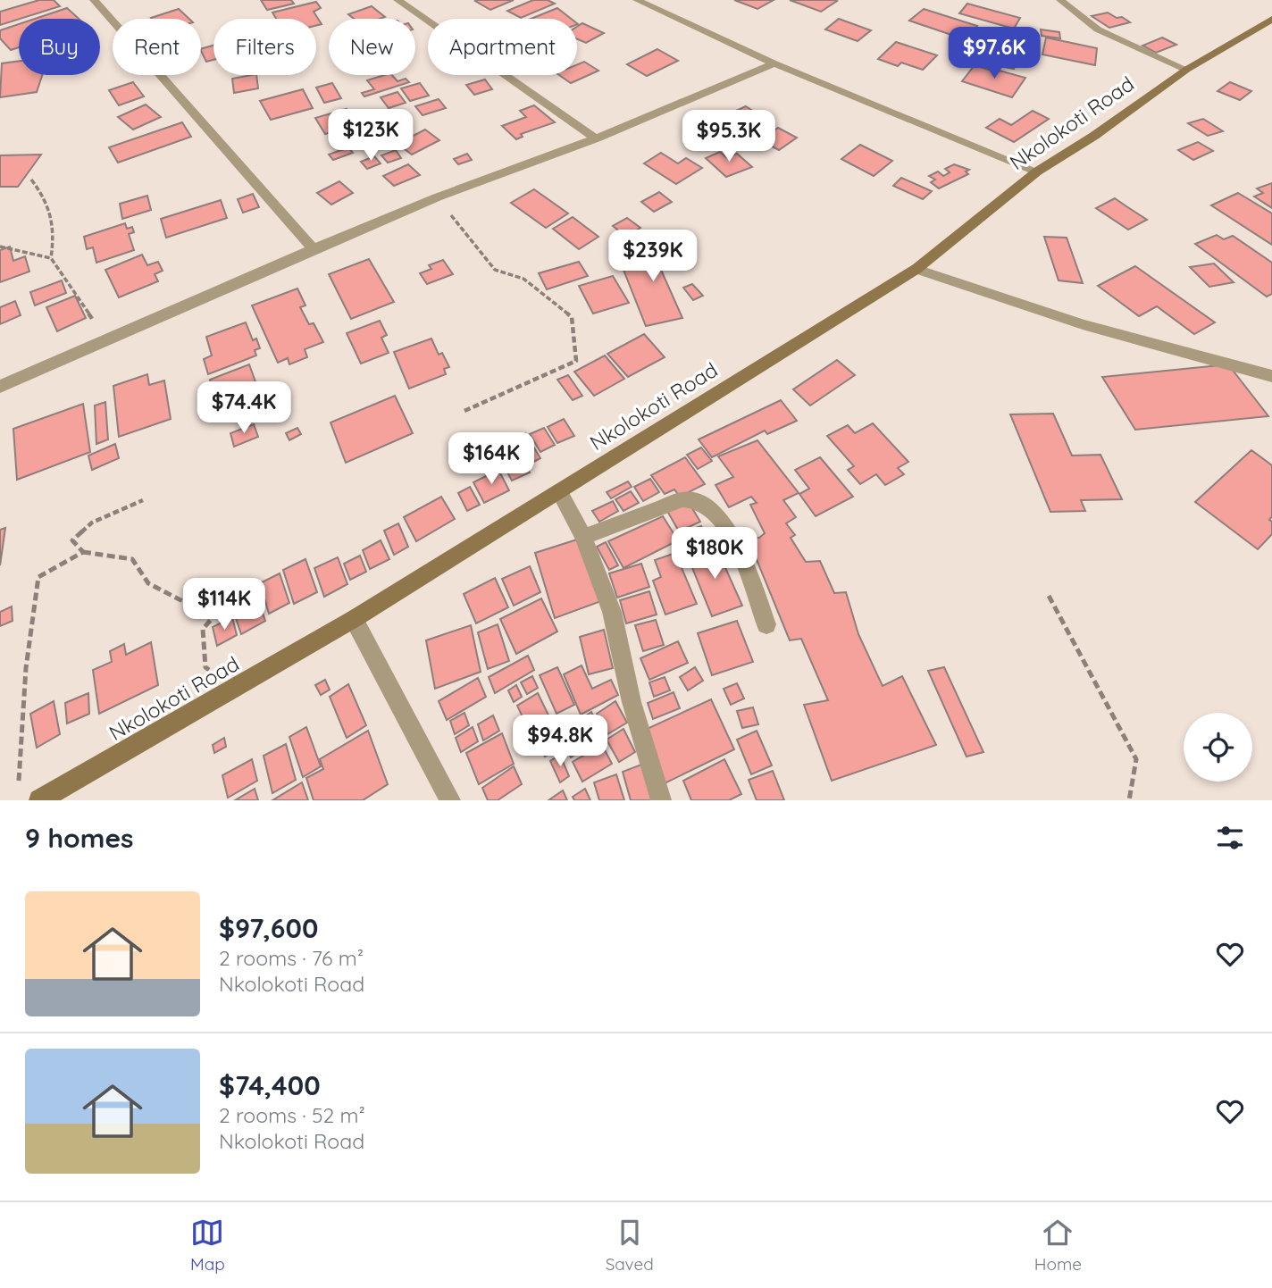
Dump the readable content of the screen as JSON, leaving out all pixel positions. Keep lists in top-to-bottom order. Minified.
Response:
{"streets":{"main road":["Nkolokoti Road"]},"page":{"chip":["Buy","Rent","Filters","New","Apartment"],"price":["$97.6K","$123K","$95.3K","$239K","$74.4K","$164K","$180K","$114K","$94.8K"],"heading":"9 homes","list":[{"name":"$97,600","note":"2 rooms · 76 m² · Nkolokoti Road"},{"name":"$74,400","note":"2 rooms · 52 m² · Nkolokoti Road"}],"tabs":["Map","Saved","Home"]}}
